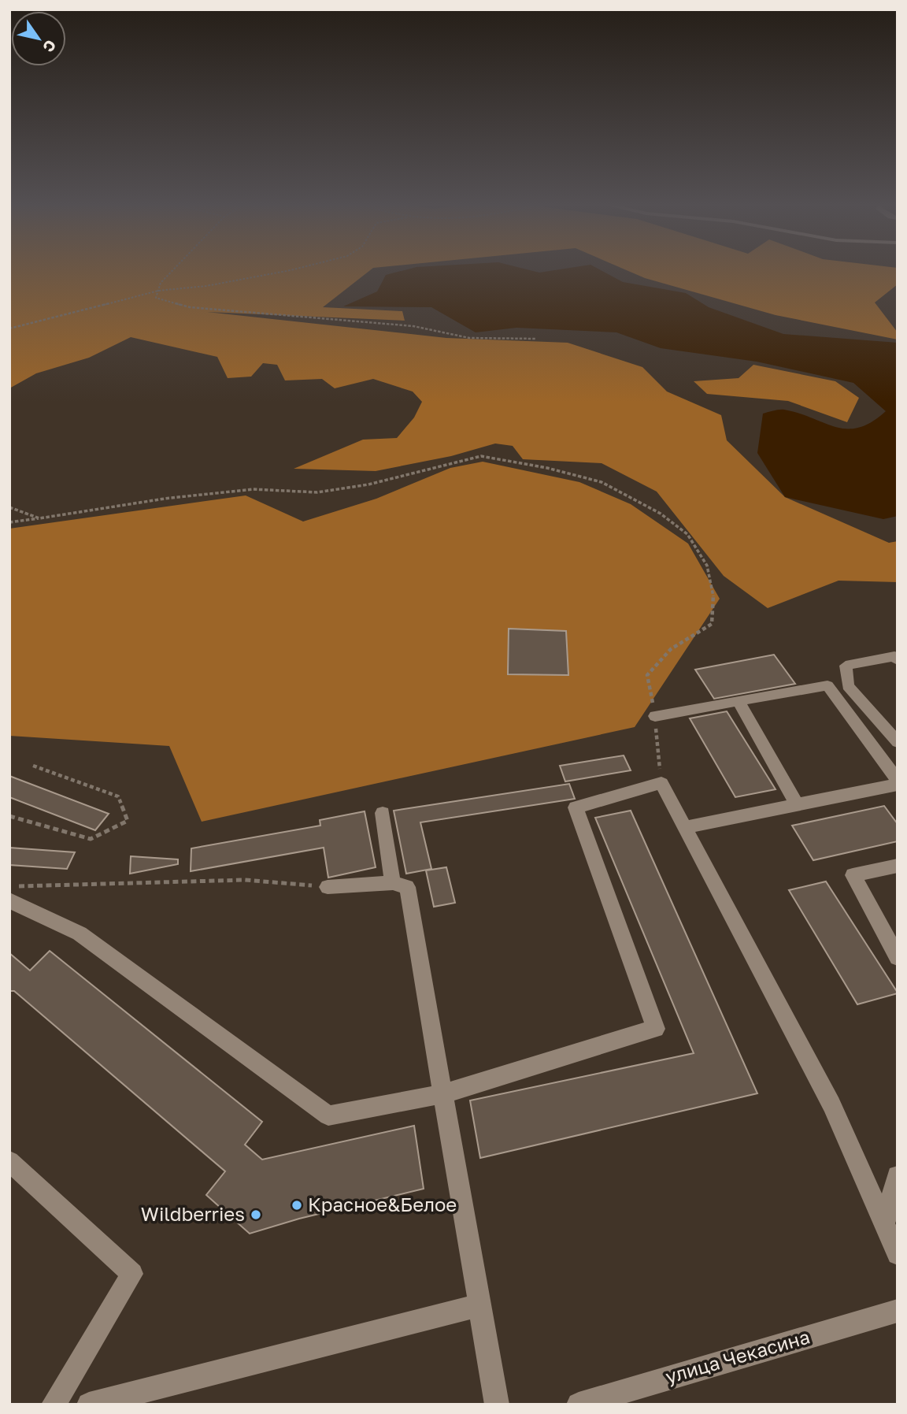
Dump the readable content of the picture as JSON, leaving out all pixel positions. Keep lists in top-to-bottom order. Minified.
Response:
{"streets":{"street":["улица Чекасина"]},"places":["Красное&Белое","Wildberries"],"north":"bottom right"}
